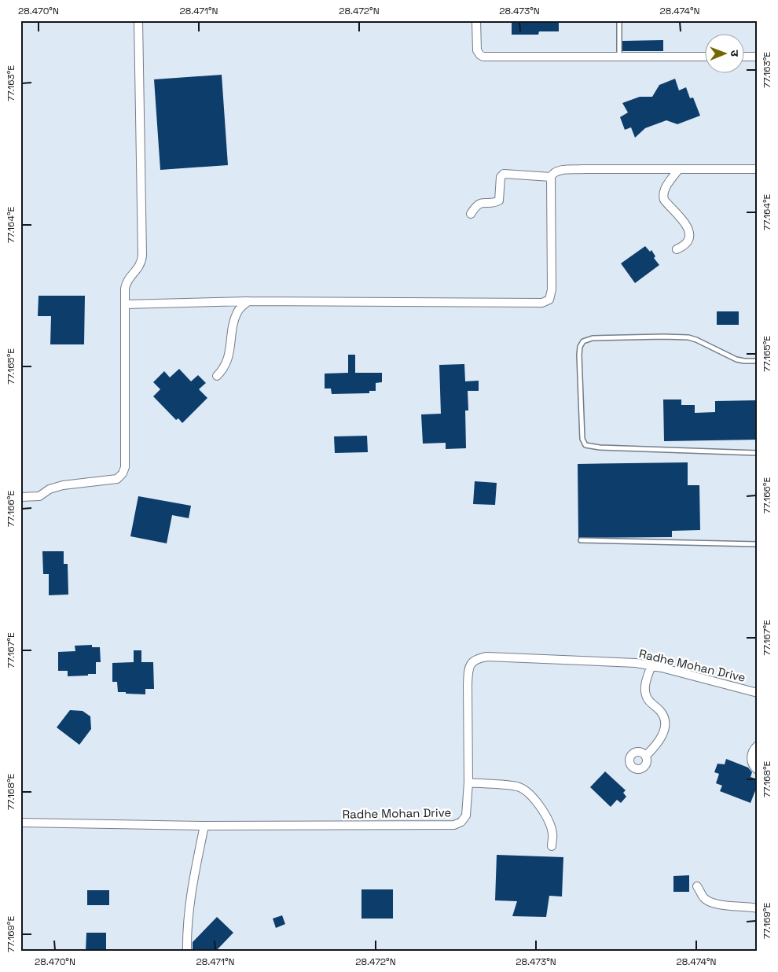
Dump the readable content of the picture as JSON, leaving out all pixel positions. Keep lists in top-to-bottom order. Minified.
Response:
{"streets":{"street":["Radhe Mohan Drive"]},"north":"right","coordinates":["28.470°N","28.471°N","28.472°N","28.473°N","28.474°N","77.163°E","77.164°E","77.165°E","77.166°E","77.167°E","77.168°E","77.169°E"]}
